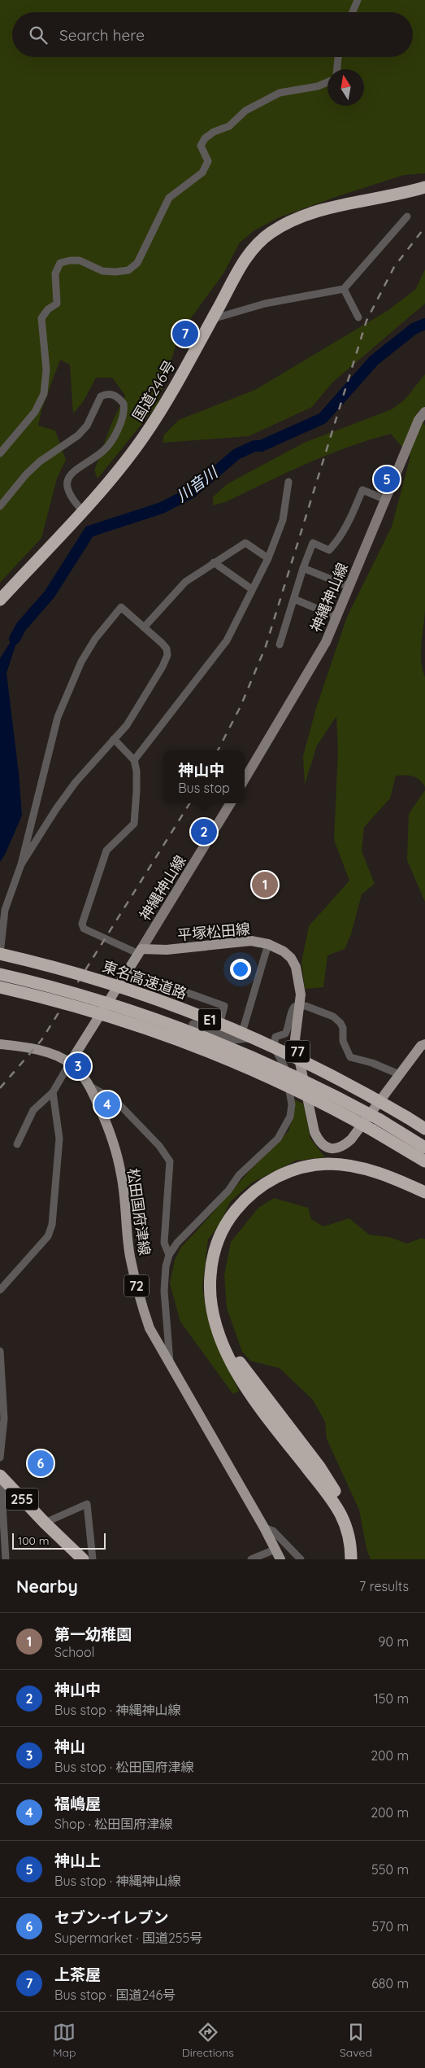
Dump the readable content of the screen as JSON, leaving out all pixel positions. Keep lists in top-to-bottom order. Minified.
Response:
{"streets":{"highway":["国道246号","東名高速道路","E1","255"],"main road":["神縄神山線","平塚松田線","77","松田国府津線","72"]},"crossings":[["神縄神山線","平塚松田線"]],"water":["川音川"],"scale_bar":"100 m","north":"top","page":{"search":"Search here","pins":["7","5","2","1","3","4","6"],"popup":["神山中","Bus stop"],"scale":"100 m","heading":["Nearby","7 results"],"list":[{"mark":"1","name":"第一幼稚園","note":"School","value":"90 m"},{"mark":"2","name":"神山中","note":"Bus stop · 神縄神山線","value":"150 m"},{"mark":"3","name":"神山","note":"Bus stop · 松田国府津線","value":"200 m"},{"mark":"4","name":"福嶋屋","note":"Shop · 松田国府津線","value":"200 m"},{"mark":"5","name":"神山上","note":"Bus stop · 神縄神山線","value":"550 m"},{"mark":"6","name":"セブン-イレブン","note":"Supermarket · 国道255号","value":"570 m"},{"mark":"7","name":"上茶屋","note":"Bus stop · 国道246号","value":"680 m"}],"nav":["Map","Directions","Saved"]}}
